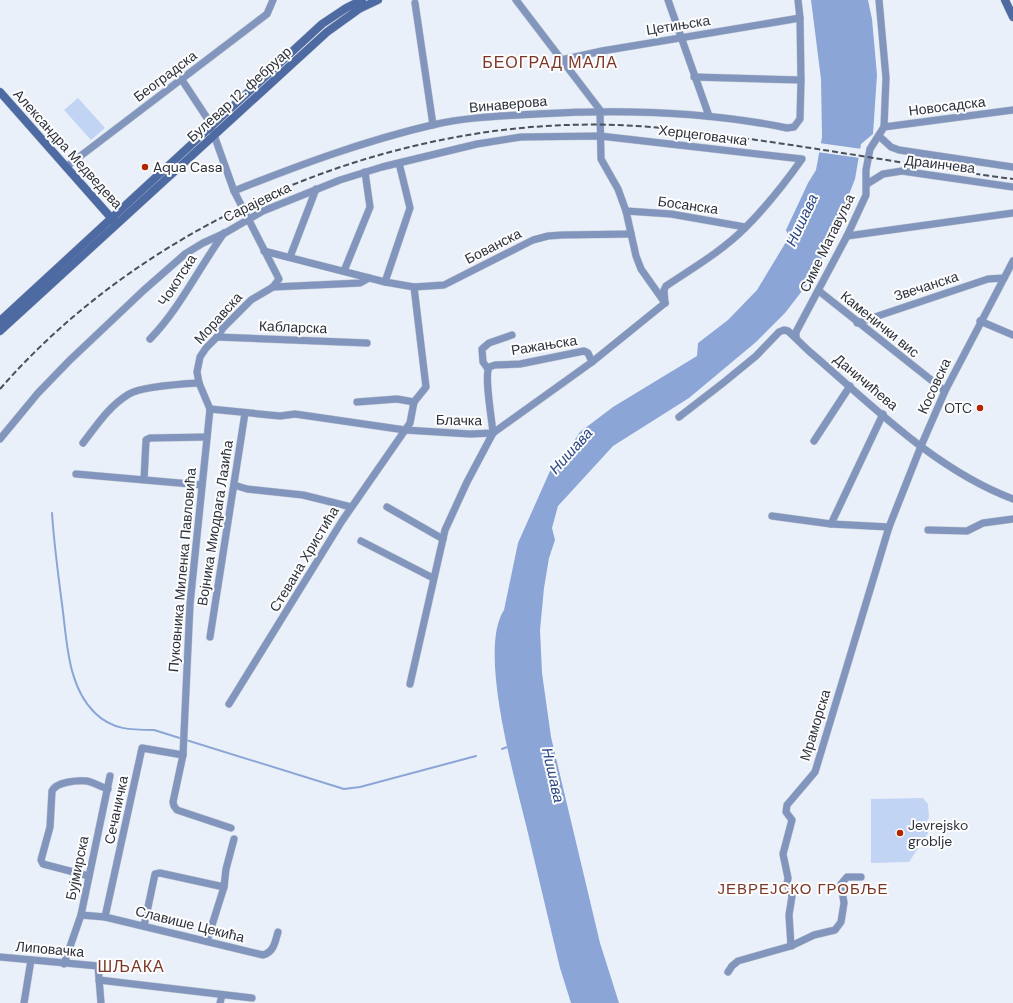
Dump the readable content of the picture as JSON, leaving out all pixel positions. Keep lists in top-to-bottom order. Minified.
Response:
{"streets":{"main road":["Булевар 12. фебруар","Александра Медведева"],"street":["Цетињска","Београдска","Винаверова","Новосадска","Херцеговачка","Драинчева","Сарајевска","Босанска","Симе Матавуља","Бованска","Чокотска","Звечанска","Моравска","Каменички вис","Кабларска","Ражањска","Даничићева","Косовска","Блачка","Војника Миодрага Лазића","Стевана Христића","Пуковника Миленка Павловића","Мраморска","Сечаничка","Бујмирска","Славише Цекића","Липовачка"]},"crossings":[["Београдска","Александра Медведева"],["Булевар 12. фебруар","Александра Медведева"],["Херцеговачка","Сарајевска"],["Херцеговачка","Босанска"],["Драинчева","Симе Матавуља"],["Сарајевска","Чокотска"],["Симе Матавуља","Каменички вис"],["Симе Матавуља","Даничићева"],["Бованска","Моравска"],["Звечанска","Каменички вис"],["Звечанска","Косовска"],["Моравска","Кабларска"],["Моравска","Блачка"],["Моравска","Пуковника Миленка Павловића"],["Каменички вис","Косовска"],["Ражањска","Блачка"],["Даничићева","Косовска"],["Косовска","Мраморска"],["Блачка","Војника Миодрага Лазића"],["Блачка","Стевана Христића"],["Блачка","Пуковника Миленка Павловића"],["Пуковника Миленка Павловића","Сечаничка"],["Сечаничка","Славише Цекића"],["Бујмирска","Славише Цекића"],["Бујмирска","Липовачка"]],"districts":["БЕОГРАД МАЛА","ЈЕВРЕЈСКО ГРОБЉЕ","ШЉАКА"],"water":["Нишава"],"places":["Aqua Casa","OTC","Jevrejsko groblje"]}
